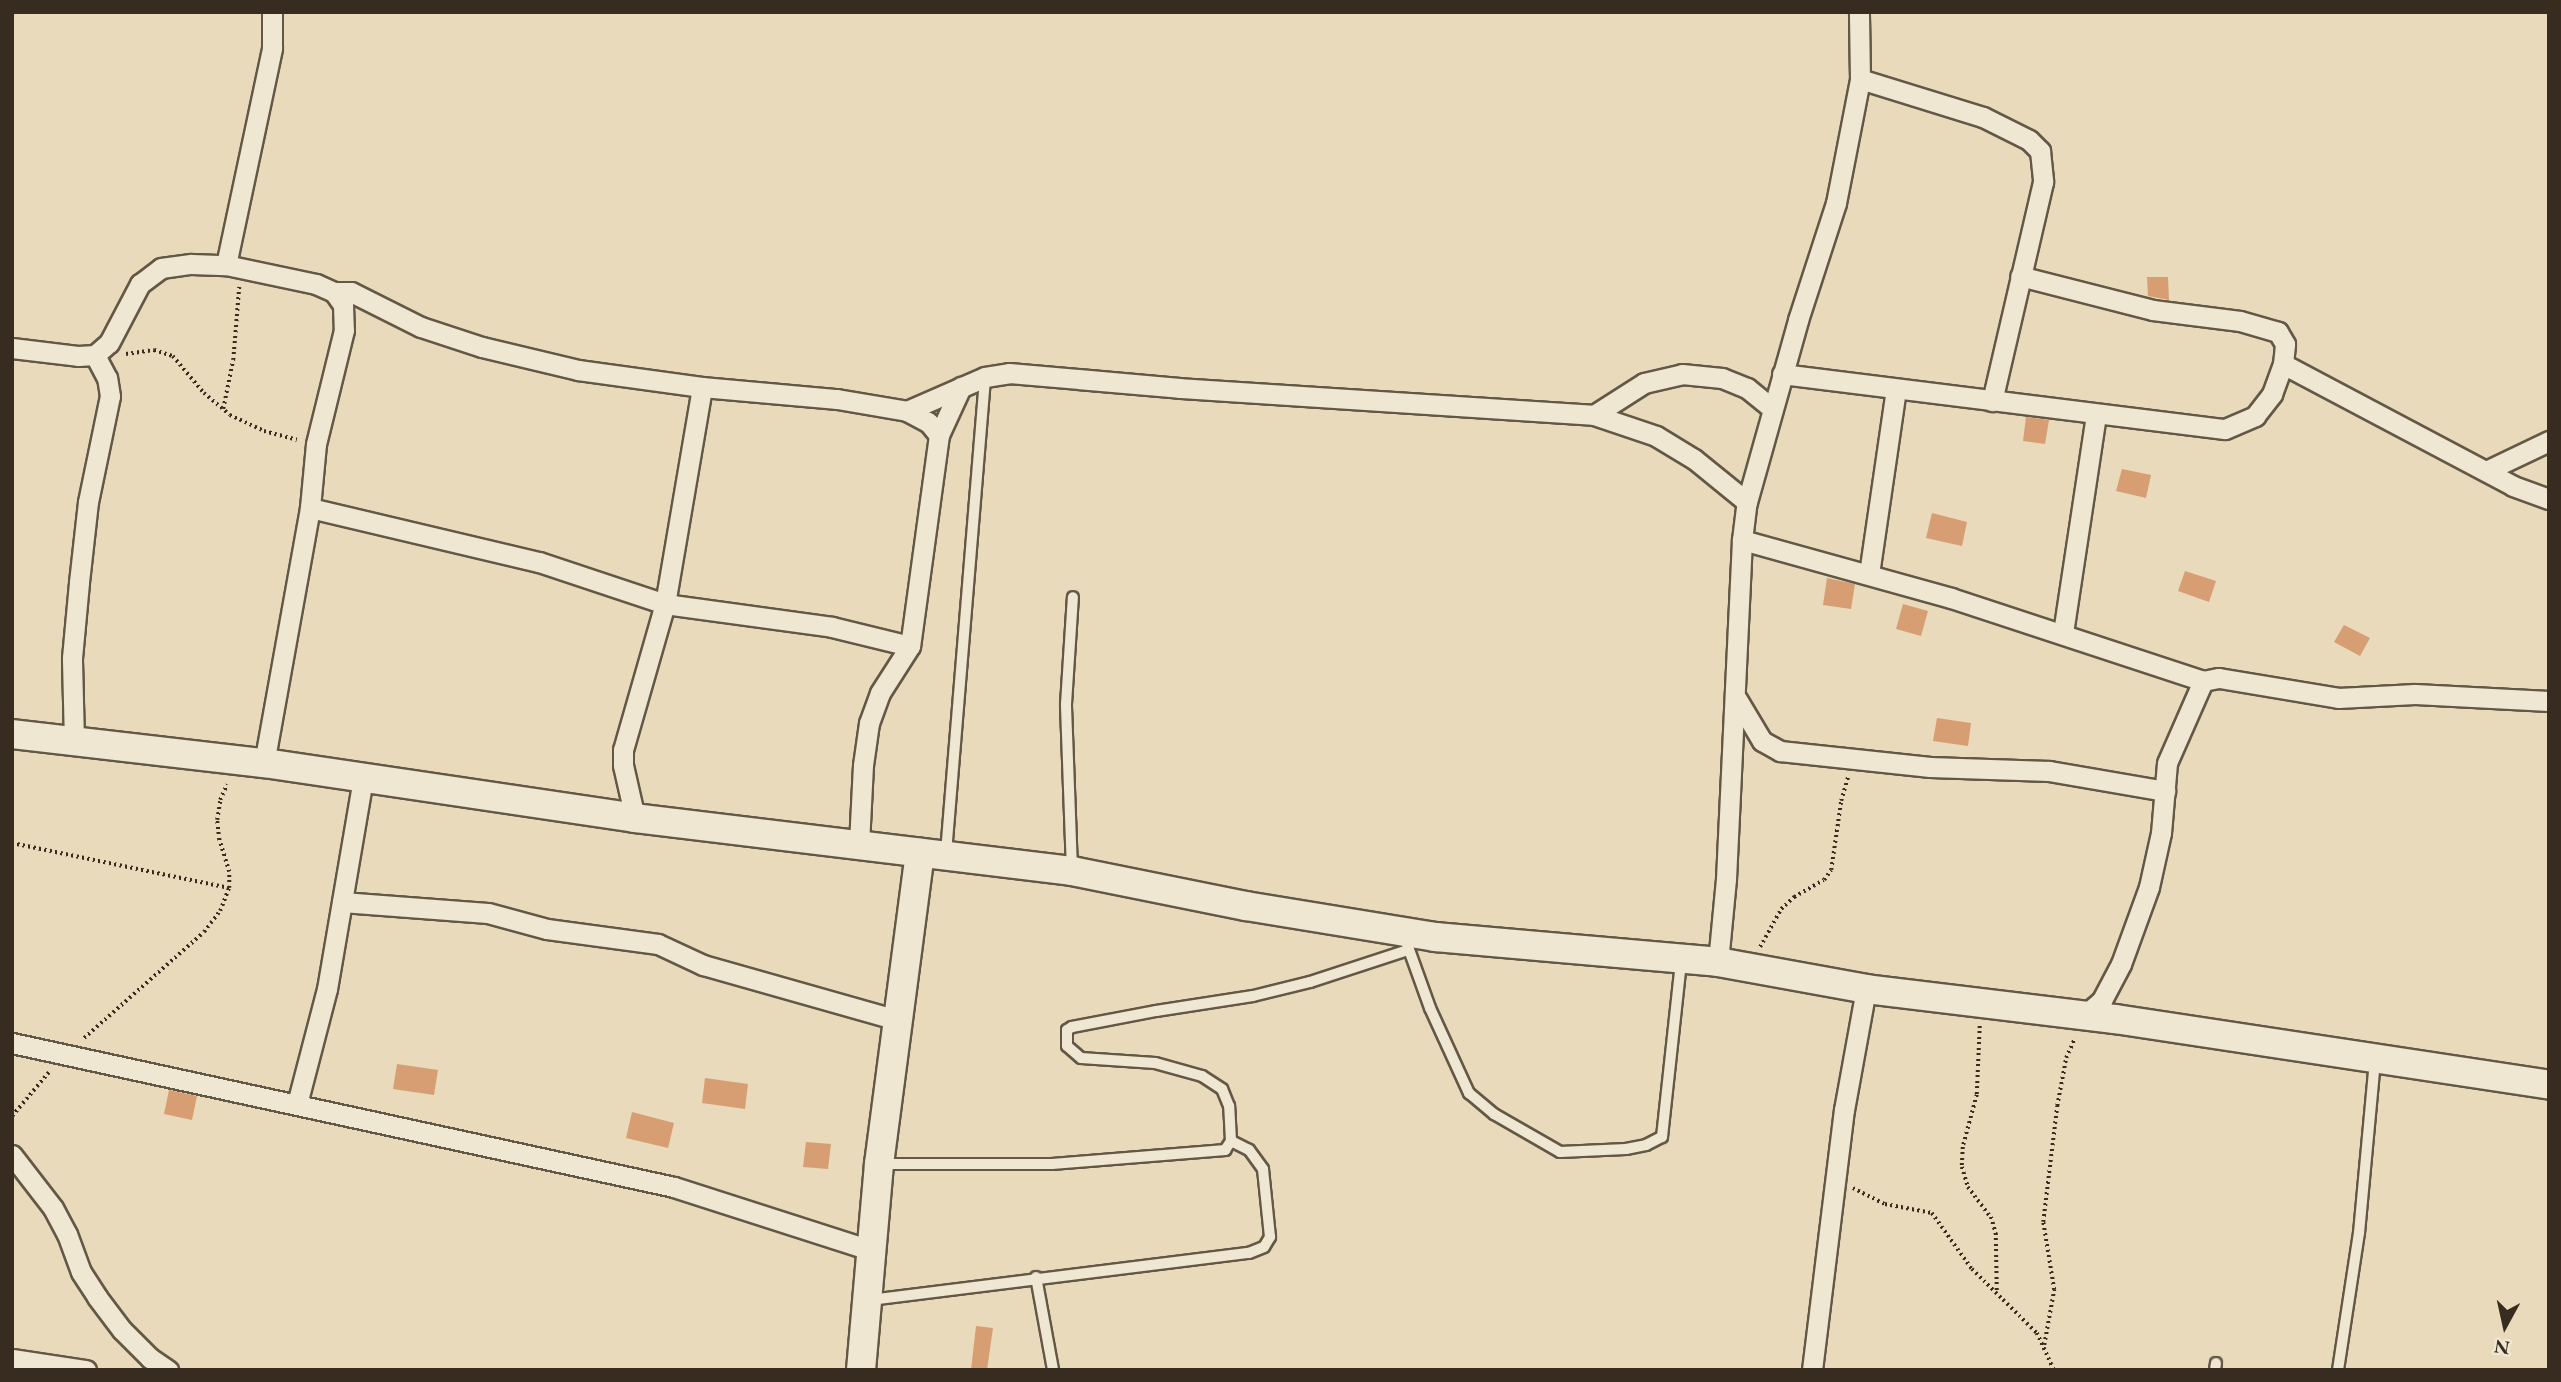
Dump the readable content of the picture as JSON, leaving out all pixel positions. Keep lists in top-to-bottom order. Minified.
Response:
{"north":"bottom"}
